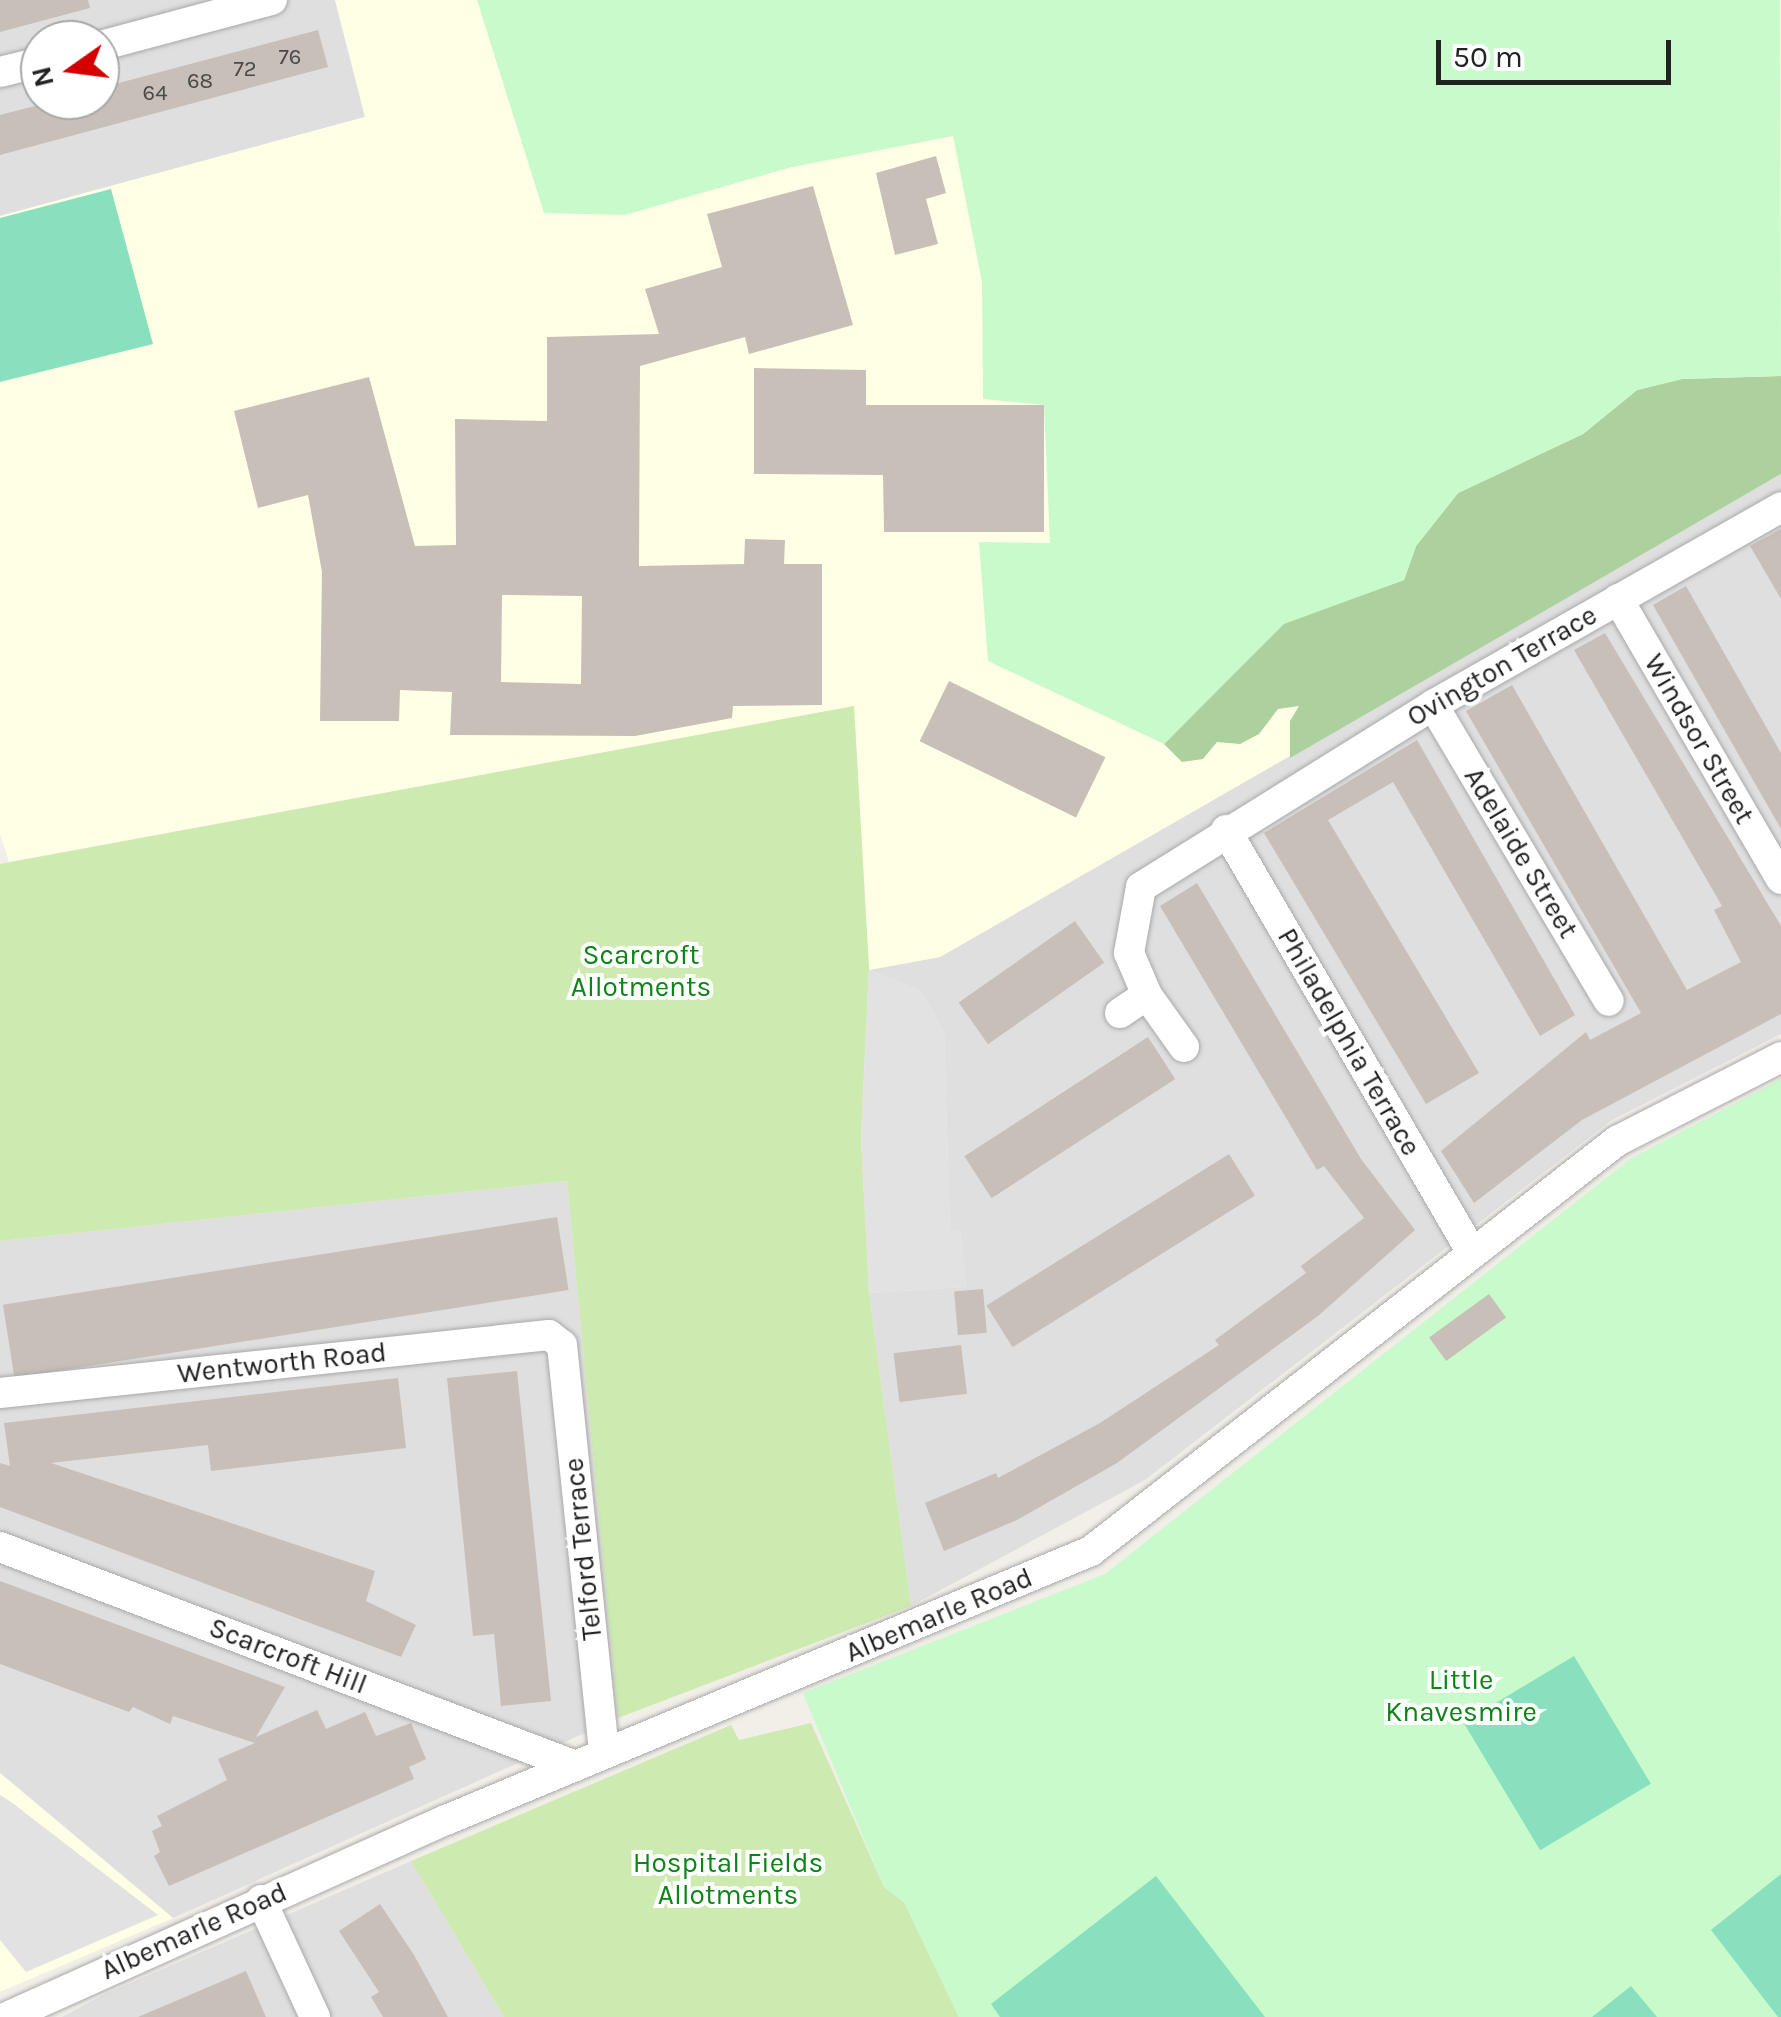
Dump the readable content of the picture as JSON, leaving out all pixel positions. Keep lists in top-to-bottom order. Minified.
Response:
{"streets":{"street":["Ovington Terrace","Windsor Street","Adelaide Street","Philadelphia Terrace","Wentworth Road","Telford Terrace","Albemarle Road","Scarcroft Hill"]},"crossings":[["Ovington Terrace","Windsor Street"],["Ovington Terrace","Adelaide Street"],["Ovington Terrace","Philadelphia Terrace"],["Philadelphia Terrace","Albemarle Road"],["Wentworth Road","Telford Terrace"],["Telford Terrace","Albemarle Road"],["Albemarle Road","Scarcroft Hill"]],"parks":["Scarcroft Allotments","Little Knavesmire","Hospital Fields Allotments"],"house_numbers":["76","72","68","64"],"scale_bar":"50 m","north":"left"}
